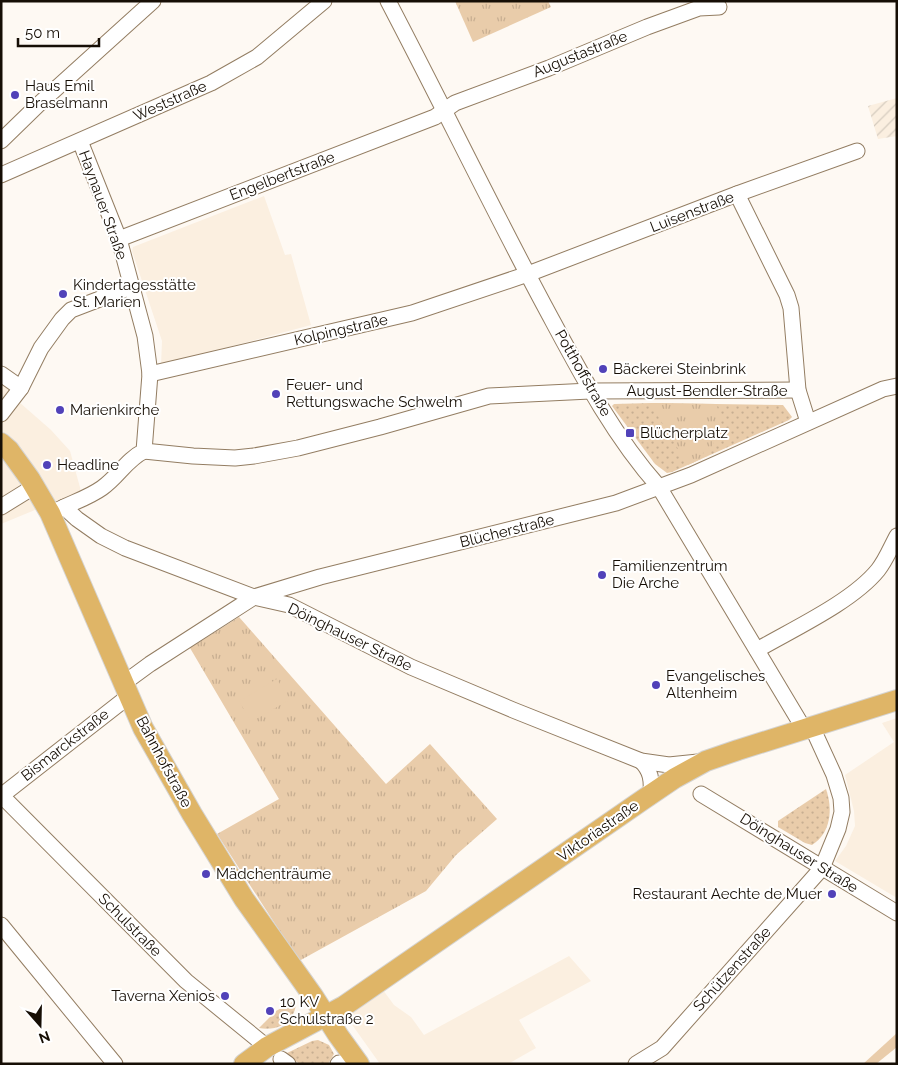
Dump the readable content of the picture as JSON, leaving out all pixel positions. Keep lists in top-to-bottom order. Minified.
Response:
{"streets":{"main road":["Bahnhofstraße","Viktoriastraße"],"street":["Augustastraße","Weststraße","Engelbertstraße","Haynauer Straße","Luisenstraße","Kolpingstraße","Potthoffstraße","August-Bendler-Straße","Blücherstraße","Döinghauser Straße","Bismarckstraße","Schulstraße","Schützenstraße"]},"crossings":[["Augustastraße","Engelbertstraße"],["Augustastraße","Potthoffstraße"],["Weststraße","Haynauer Straße"],["Engelbertstraße","Haynauer Straße"],["Engelbertstraße","Potthoffstraße"],["Haynauer Straße","Kolpingstraße"],["Haynauer Straße","August-Bendler-Straße"],["Luisenstraße","Kolpingstraße"],["Luisenstraße","Potthoffstraße"],["Kolpingstraße","Potthoffstraße"],["Potthoffstraße","August-Bendler-Straße"],["Potthoffstraße","Blücherstraße"],["Potthoffstraße","Döinghauser Straße"],["Potthoffstraße","Viktoriastraße"],["Potthoffstraße","Schützenstraße"],["Blücherstraße","Döinghauser Straße"],["Blücherstraße","Bismarckstraße"],["Blücherstraße","Bahnhofstraße"],["Döinghauser Straße","Bahnhofstraße"],["Döinghauser Straße","Viktoriastraße"],["Döinghauser Straße","Schützenstraße"],["Bismarckstraße","Bahnhofstraße"],["Bismarckstraße","Schulstraße"],["Bahnhofstraße","Viktoriastraße"],["Viktoriastraße","Schulstraße"]],"places":{"other":["Haus Emil Braselmann","Kindertagesstätte St. Marien","Bäckerei Steinbrink","Feuer- und Rettungswache Schwelm","Marienkirche","Headline","Familienzentrum Die Arche","Evangelisches Altenheim","Mädchenträume","Restaurant Aechte de Muer","Taverna Xenios","10 KV Schulstraße 2"],"transit":["Blücherplatz"]},"scale_bar":"50 m","north":"bottom"}
